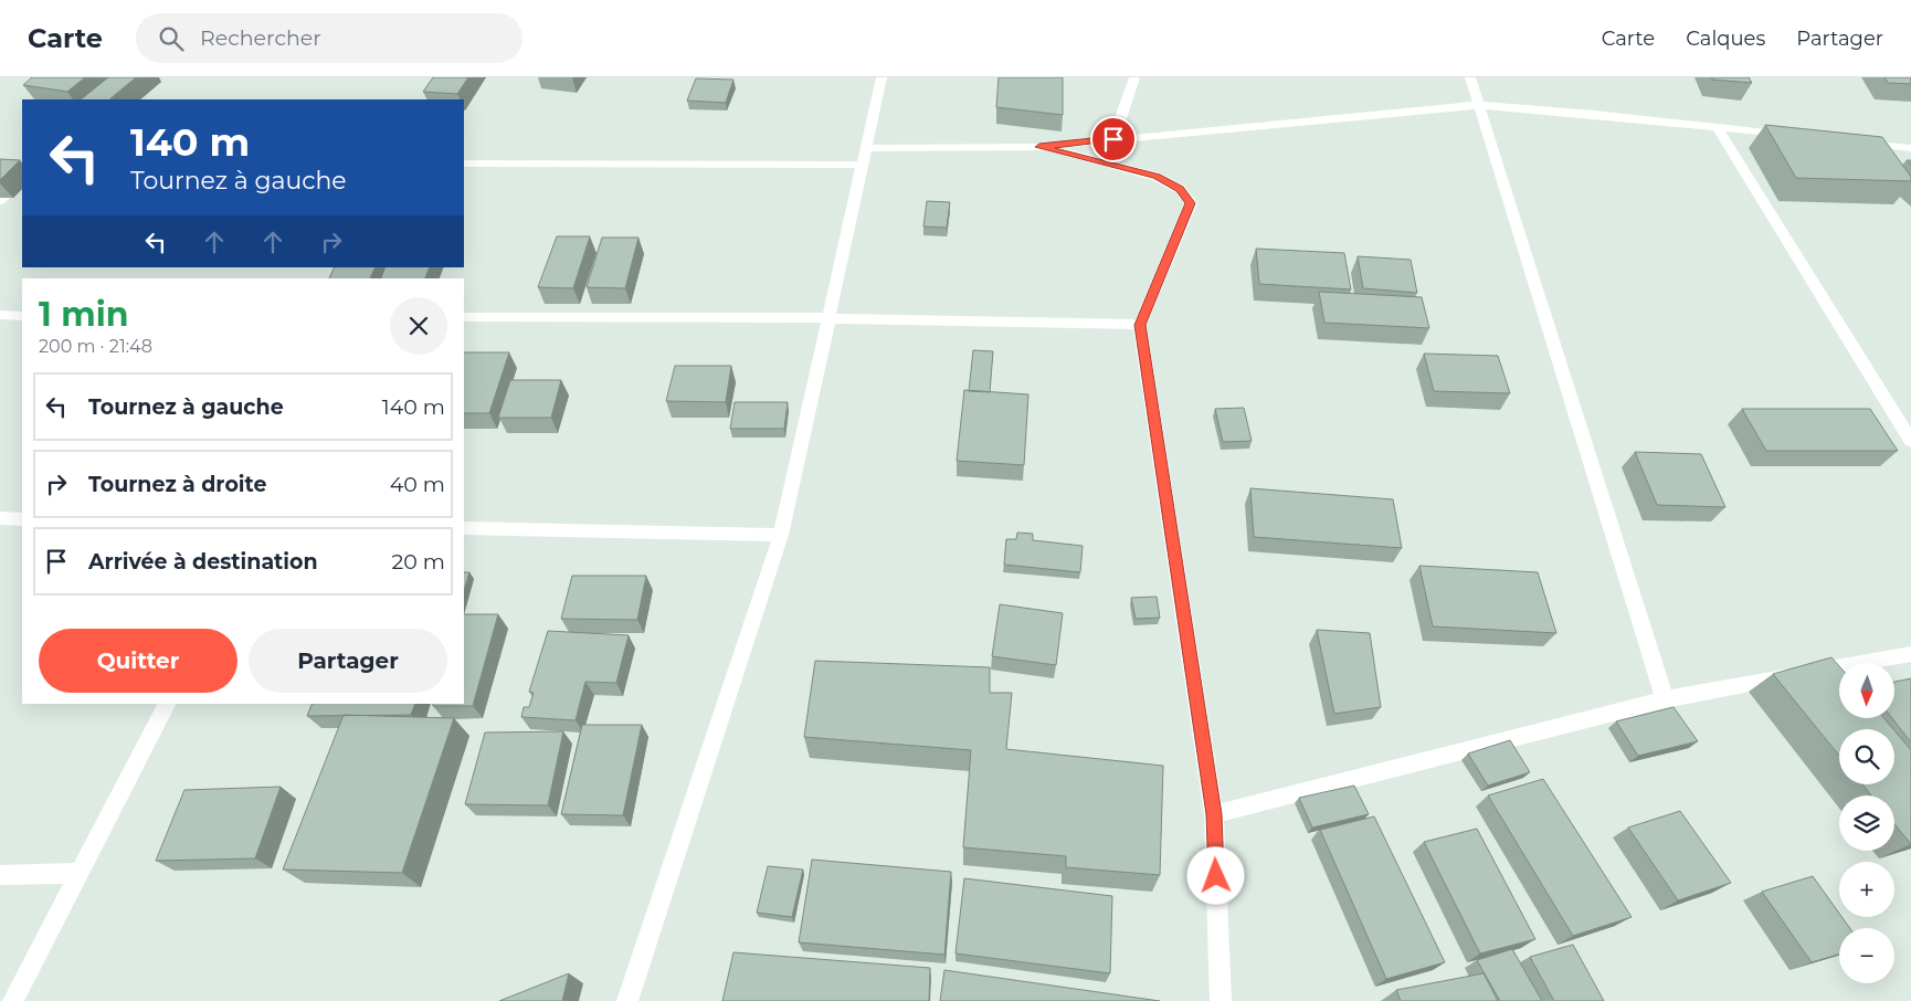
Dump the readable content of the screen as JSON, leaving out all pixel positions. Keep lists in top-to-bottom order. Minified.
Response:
{"north":"bottom","page":{"header":"Carte","search":"Rechercher","nav":["Carte","Calques","Partager"],"turn":["140 m","Tournez à gauche"],"heading":["1 min","200 m · 21:48"],"list":[{"name":"Tournez à gauche","value":"140 m"},{"name":"Tournez à droite","value":"40 m"},{"name":"Arrivée à destination","value":"20 m"}],"buttons":["Quitter","Partager"],"map_buttons":["+","−"]}}
